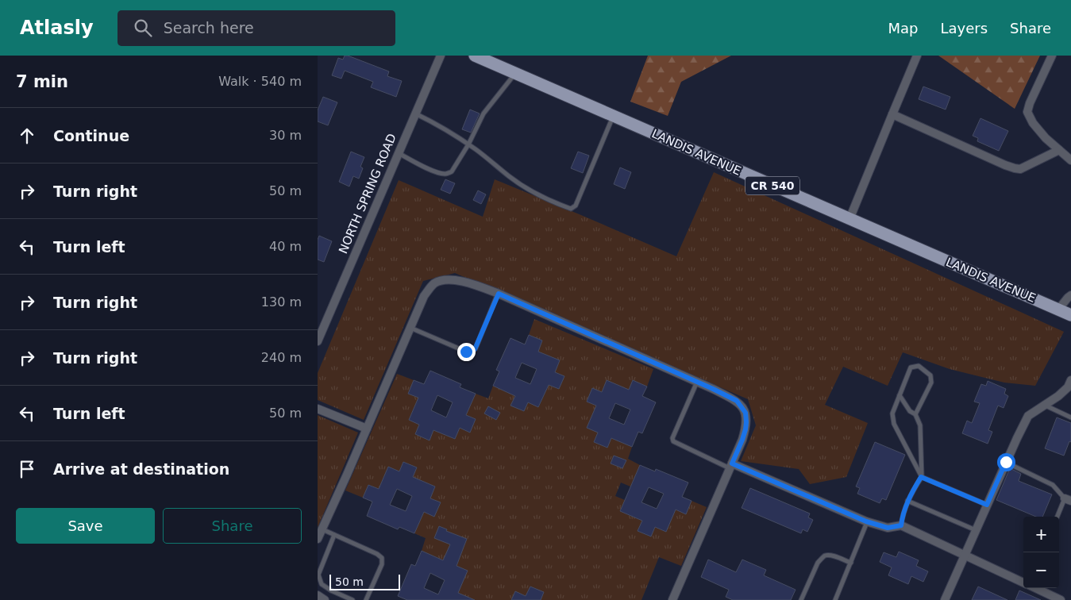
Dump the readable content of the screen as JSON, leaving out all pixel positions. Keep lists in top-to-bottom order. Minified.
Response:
{"streets":{"main road":["LANDIS AVENUE","CR 540"],"street":["NORTH SPRING ROAD"]},"scale_bar":"50 m","page":{"header":"Atlasly","search":"Search here","nav":["Map","Layers","Share"],"heading":["7 min","Walk · 540 m"],"list":[["Continue","30 m"],["Turn right","50 m"],["Turn left","40 m"],["Turn right","130 m"],["Turn right","240 m"],["Turn left","50 m"],"Arrive at destination"],"buttons":["Save","Share"],"map_buttons":["+","−"],"scale":"50 m"}}
